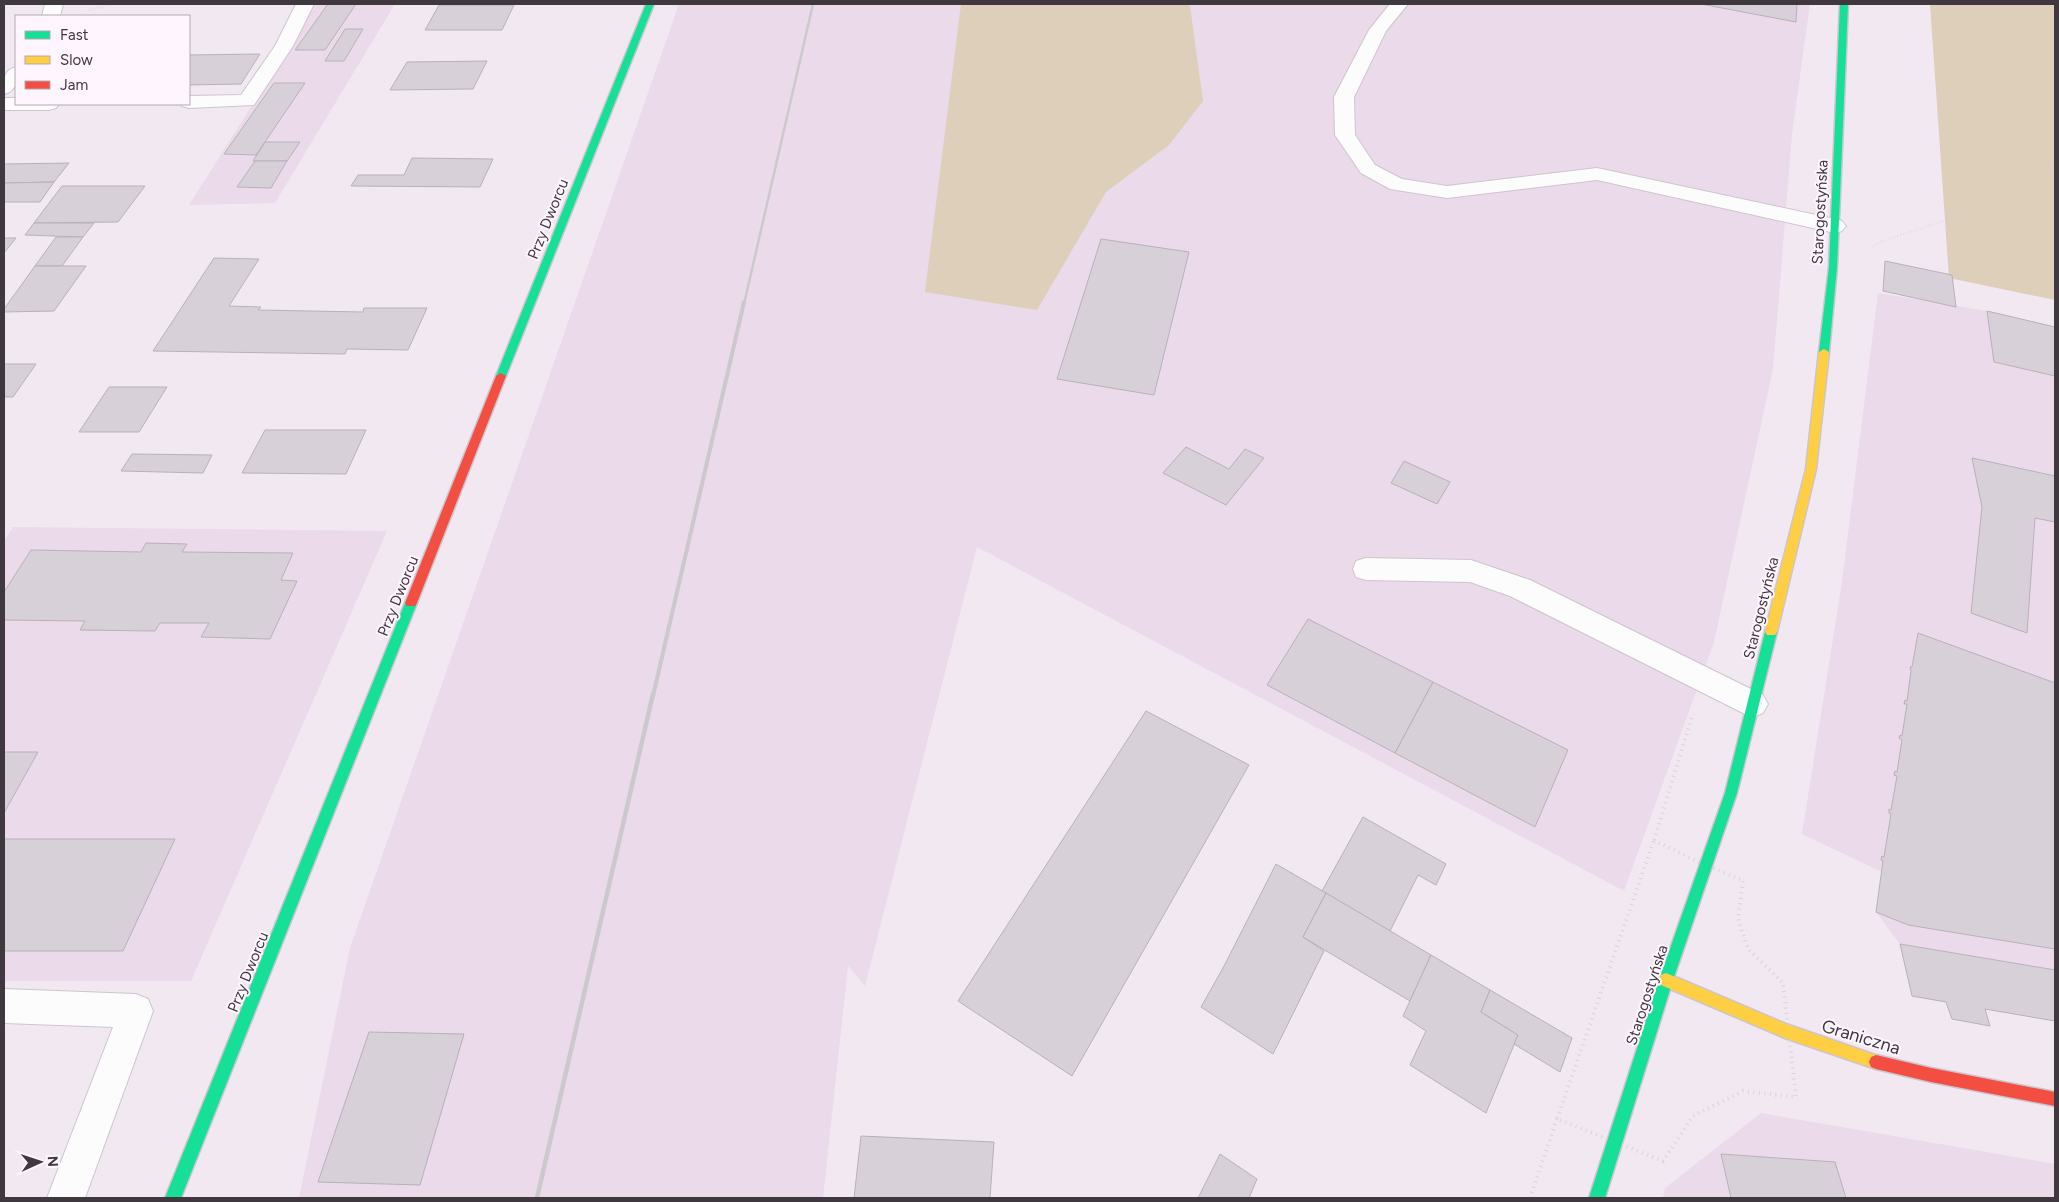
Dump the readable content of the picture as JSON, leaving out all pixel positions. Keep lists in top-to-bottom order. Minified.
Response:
{"streets":{"street":["Starogostyńska","Przy Dworcu","Graniczna"]},"crossings":[["Starogostyńska","Graniczna"]],"legend":["Fast","Slow","Jam"],"north":"right"}
